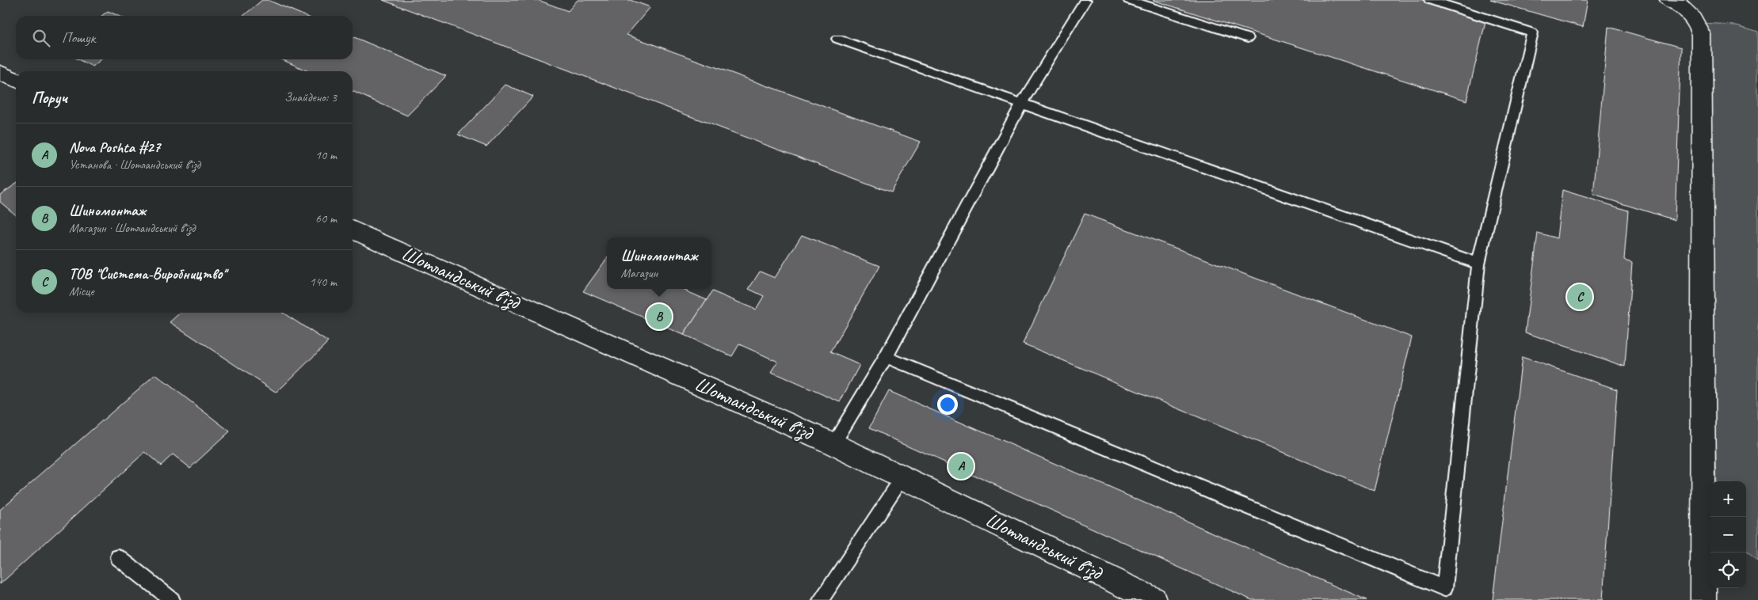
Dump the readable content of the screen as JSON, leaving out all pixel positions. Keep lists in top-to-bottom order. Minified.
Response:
{"streets":{"street":["Шотландський в'їзд"]},"page":{"search":"Пошук","heading":["Поруч","Знайдено: 3"],"list":[{"mark":"A","name":"Nova Poshta #27","note":"Установа · Шотландський в'їзд","value":"10 m"},{"mark":"B","name":"Шиномонтаж","note":"Магазин · Шотландський в'їзд","value":"60 m"},{"mark":"C","name":"ТОВ \"Система-Виробництво\"","note":"Місце","value":"140 m"}],"popup":["Шиномонтаж","Магазин"],"pins":["C","B","A"],"map_buttons":["+","−"]}}
